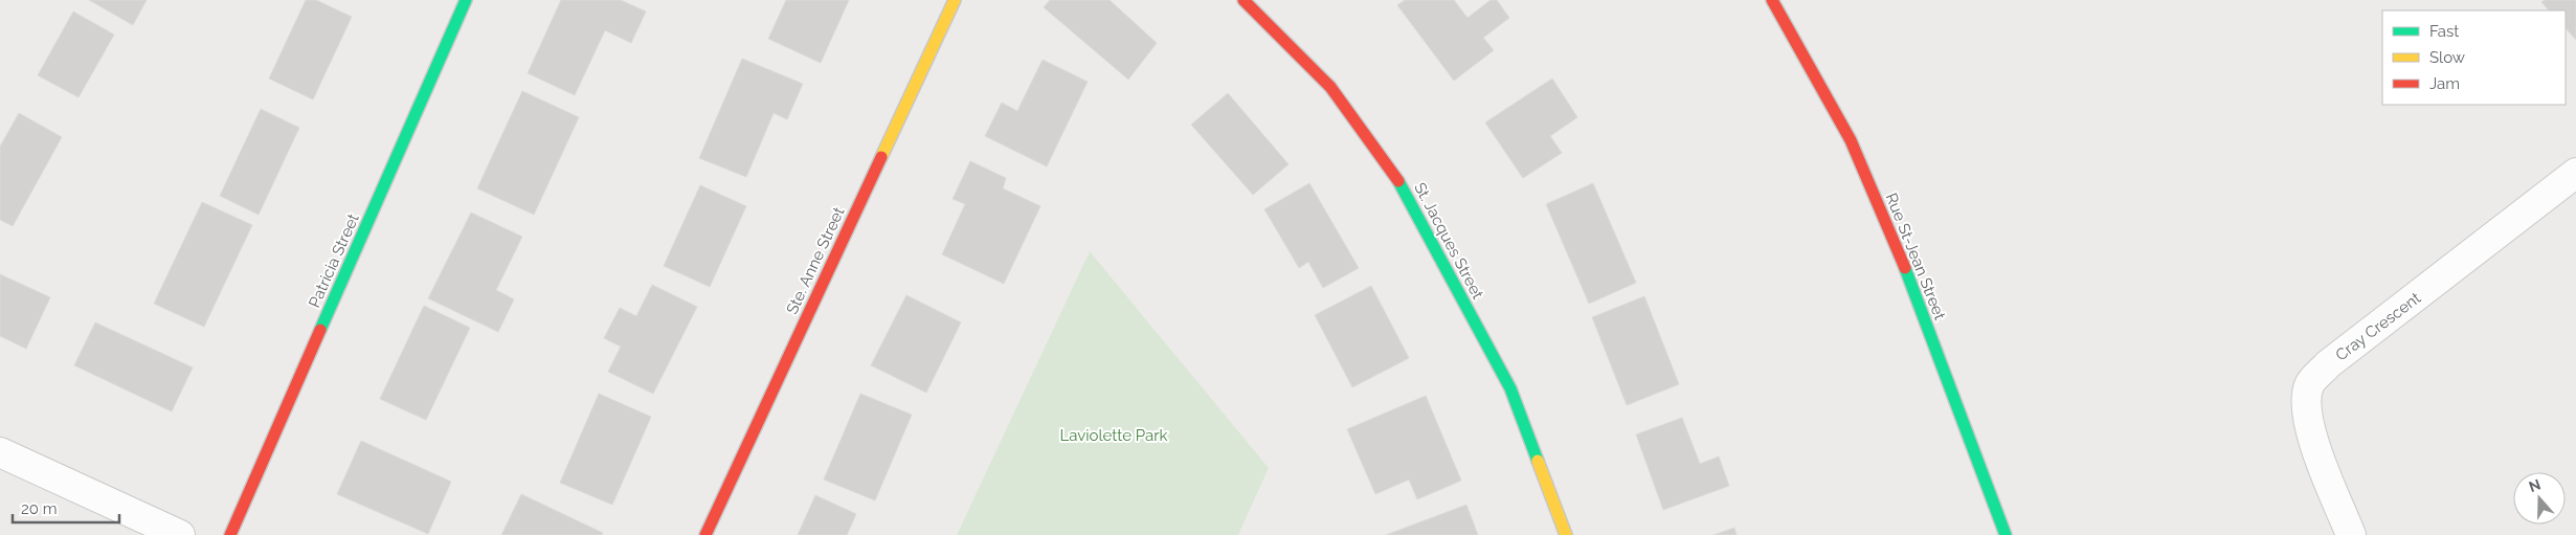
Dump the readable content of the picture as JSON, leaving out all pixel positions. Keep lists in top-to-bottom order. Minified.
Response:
{"streets":{"street":["St. Jacques Street","Rue St-Jean Street","Patricia Street","Ste. Anne Street","Cray Crescent"]},"parks":["Laviolette Park"],"legend":["Fast","Slow","Jam"],"scale_bar":"20 m","north":"top"}
